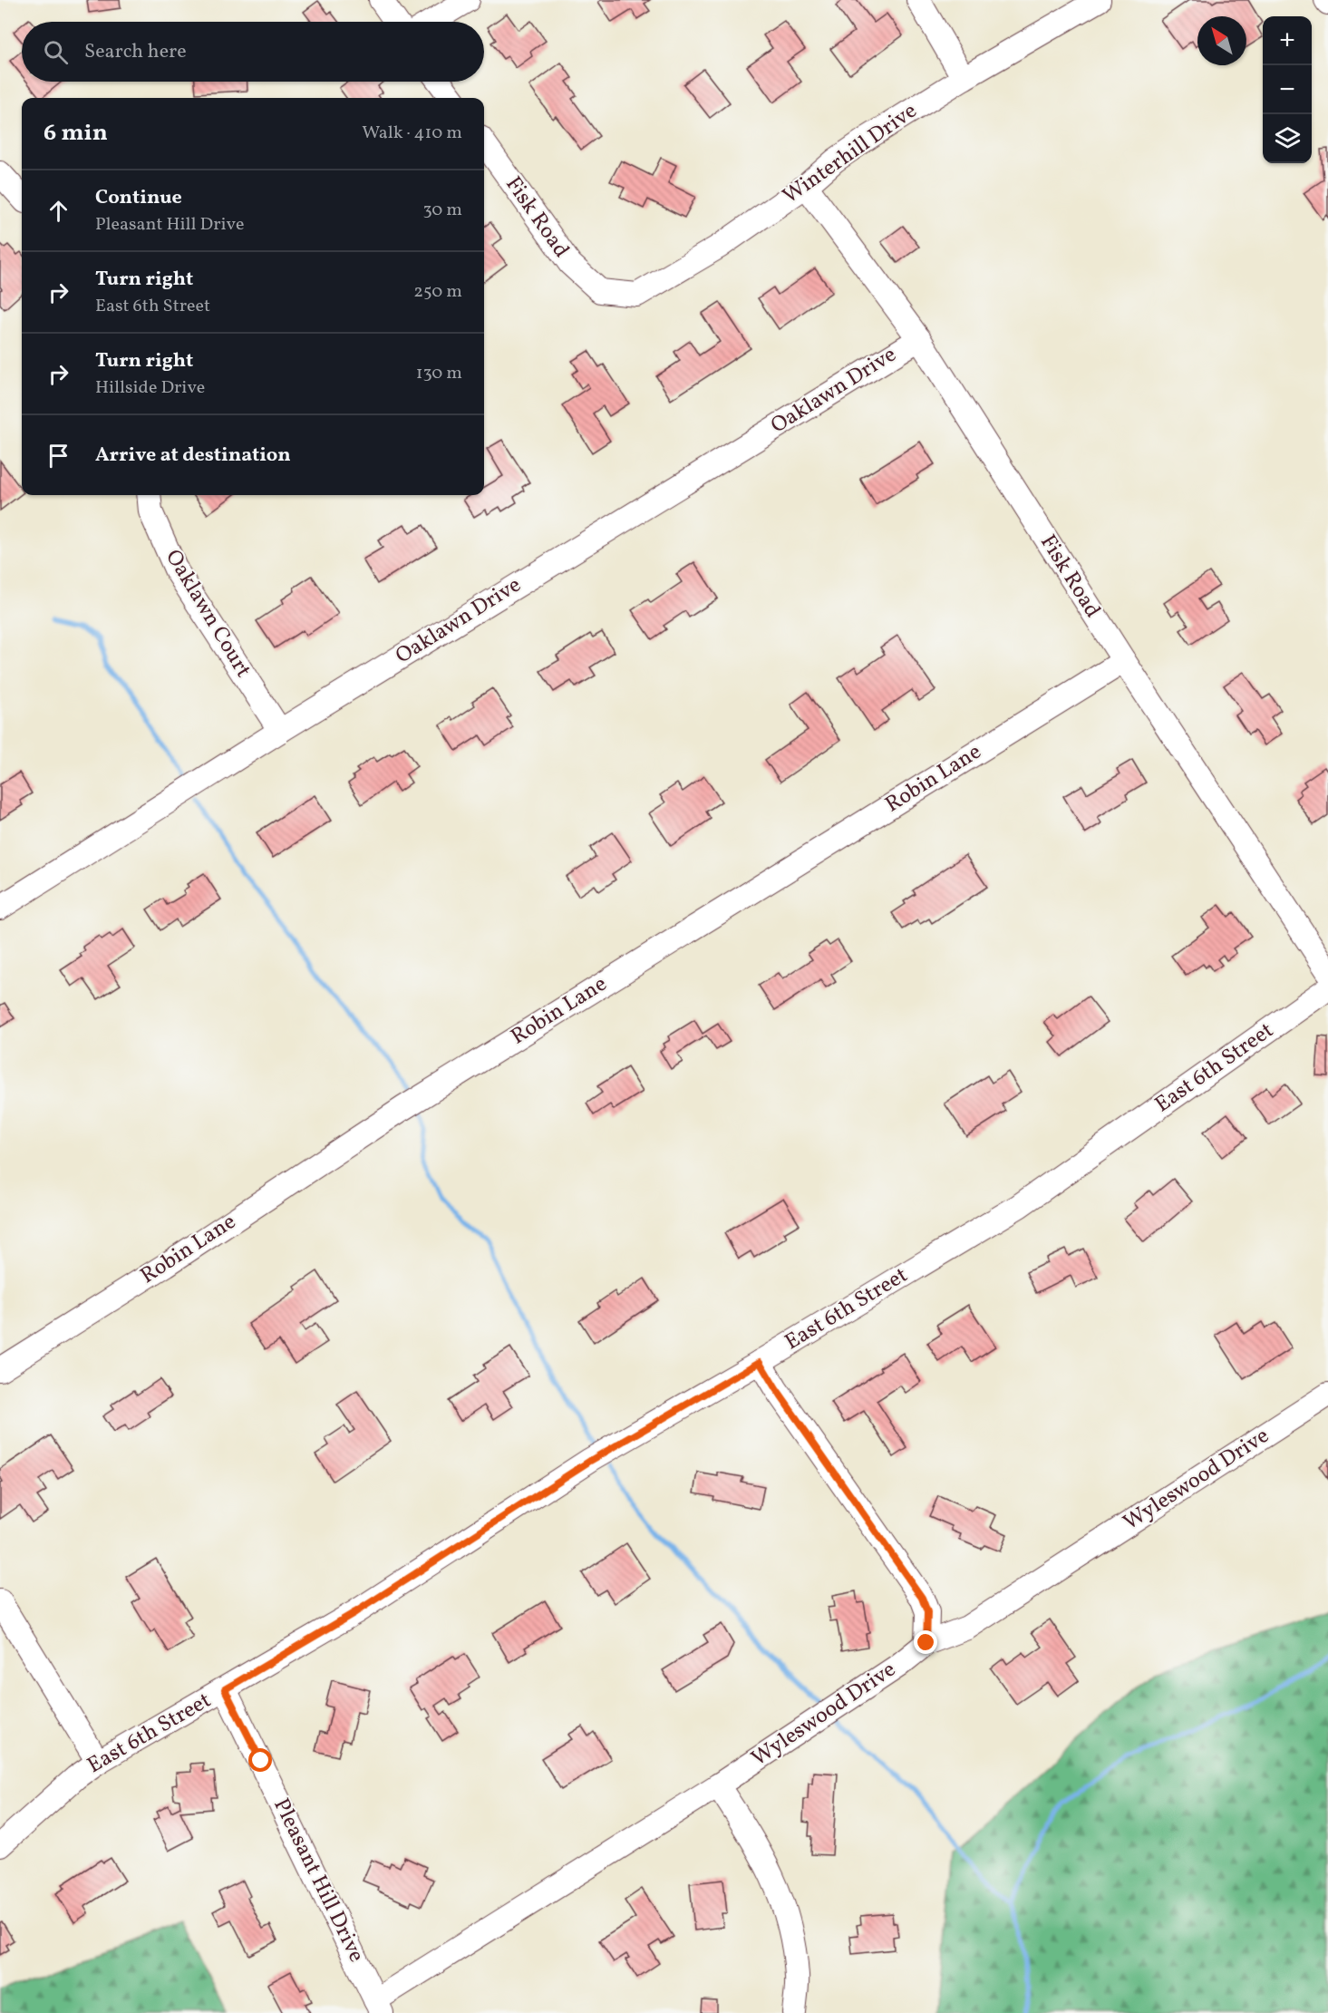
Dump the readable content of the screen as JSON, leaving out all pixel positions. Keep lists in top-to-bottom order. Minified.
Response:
{"streets":{"street":["Winterhill Drive","Fisk Road","Oaklawn Drive","Oaklawn Court","Robin Lane","East 6th Street","Wyleswood Drive","Pleasant Hill Drive"]},"crossings":[["Winterhill Drive","Fisk Road"],["Fisk Road","Oaklawn Drive"],["Fisk Road","Robin Lane"],["Oaklawn Drive","Oaklawn Court"],["East 6th Street","Pleasant Hill Drive"],["Wyleswood Drive","Pleasant Hill Drive"]],"north":"top left","page":{"map_buttons":["+","−"],"search":"Search here","heading":["6 min","Walk · 410 m"],"list":[["Continue","Pleasant Hill Drive","30 m"],["Turn right","East 6th Street","250 m"],["Turn right","Hillside Drive","130 m"],"Arrive at destination"]}}
